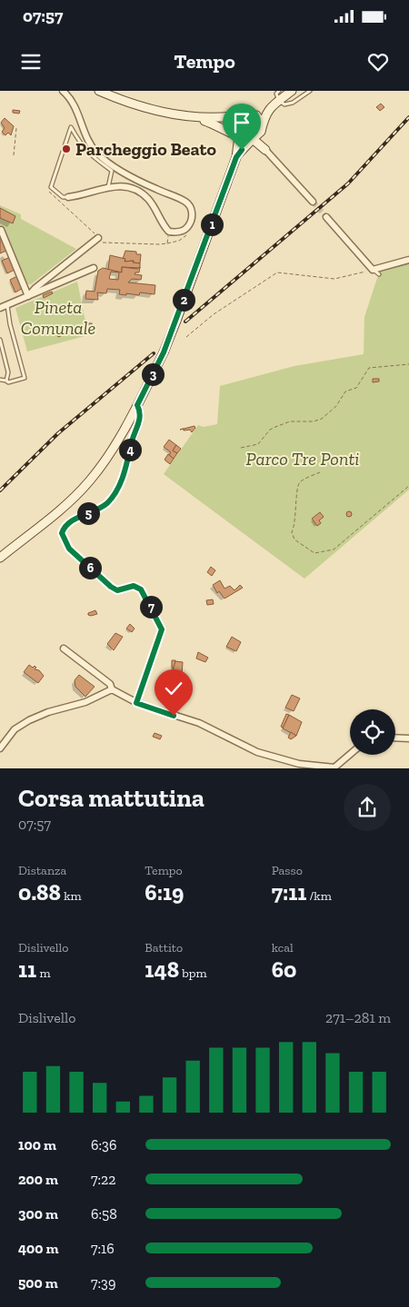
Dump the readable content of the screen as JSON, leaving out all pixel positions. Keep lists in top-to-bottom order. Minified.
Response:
{"parks":["Pineta Comunale","Parco Tre Ponti"],"places":["Parcheggio Beato"],"page":{"status":"07:57","header":"Tempo","pins":["1","2","3","4","5","6","7"],"heading":["Corsa mattutina","07:57"],"stats":[["Distanza","0.88 km"],["Tempo","6:19"],["Passo","7:11 /km"],["Dislivello","11 m"],["Battito","148 bpm"],["kcal","60"]],"chart":["Dislivello","271–281 m"],"list":[{"name":"100 m","note":"6:36"},{"name":"200 m","note":"7:22"},{"name":"300 m","note":"6:58"},{"name":"400 m","note":"7:16"},{"name":"500 m","note":"7:39"}]}}
